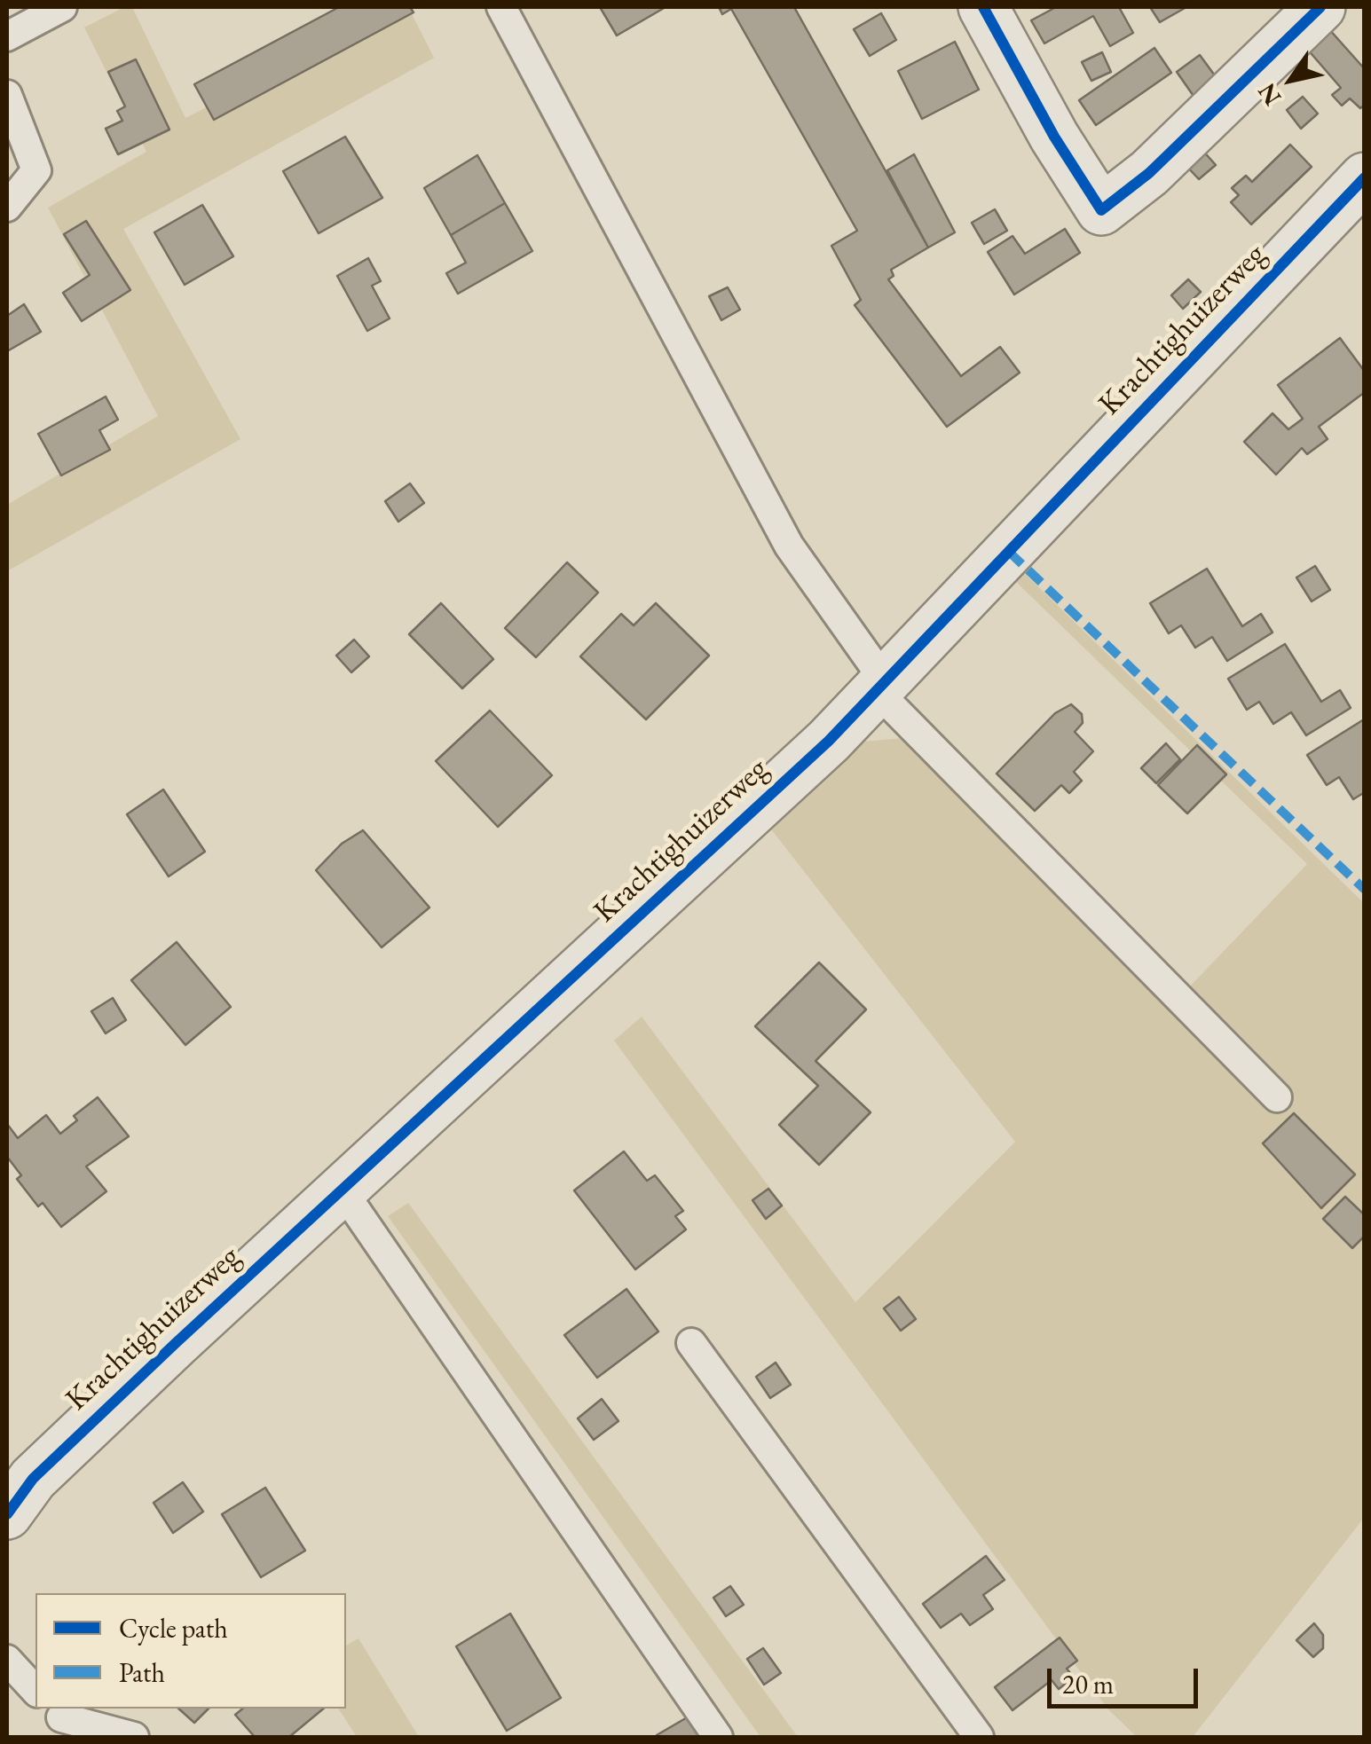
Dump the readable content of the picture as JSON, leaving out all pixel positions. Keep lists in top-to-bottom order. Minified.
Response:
{"streets":{"street":["Krachtighuizerweg"]},"legend":["Cycle path","Path"],"scale_bar":"20 m","north":"bottom left"}
